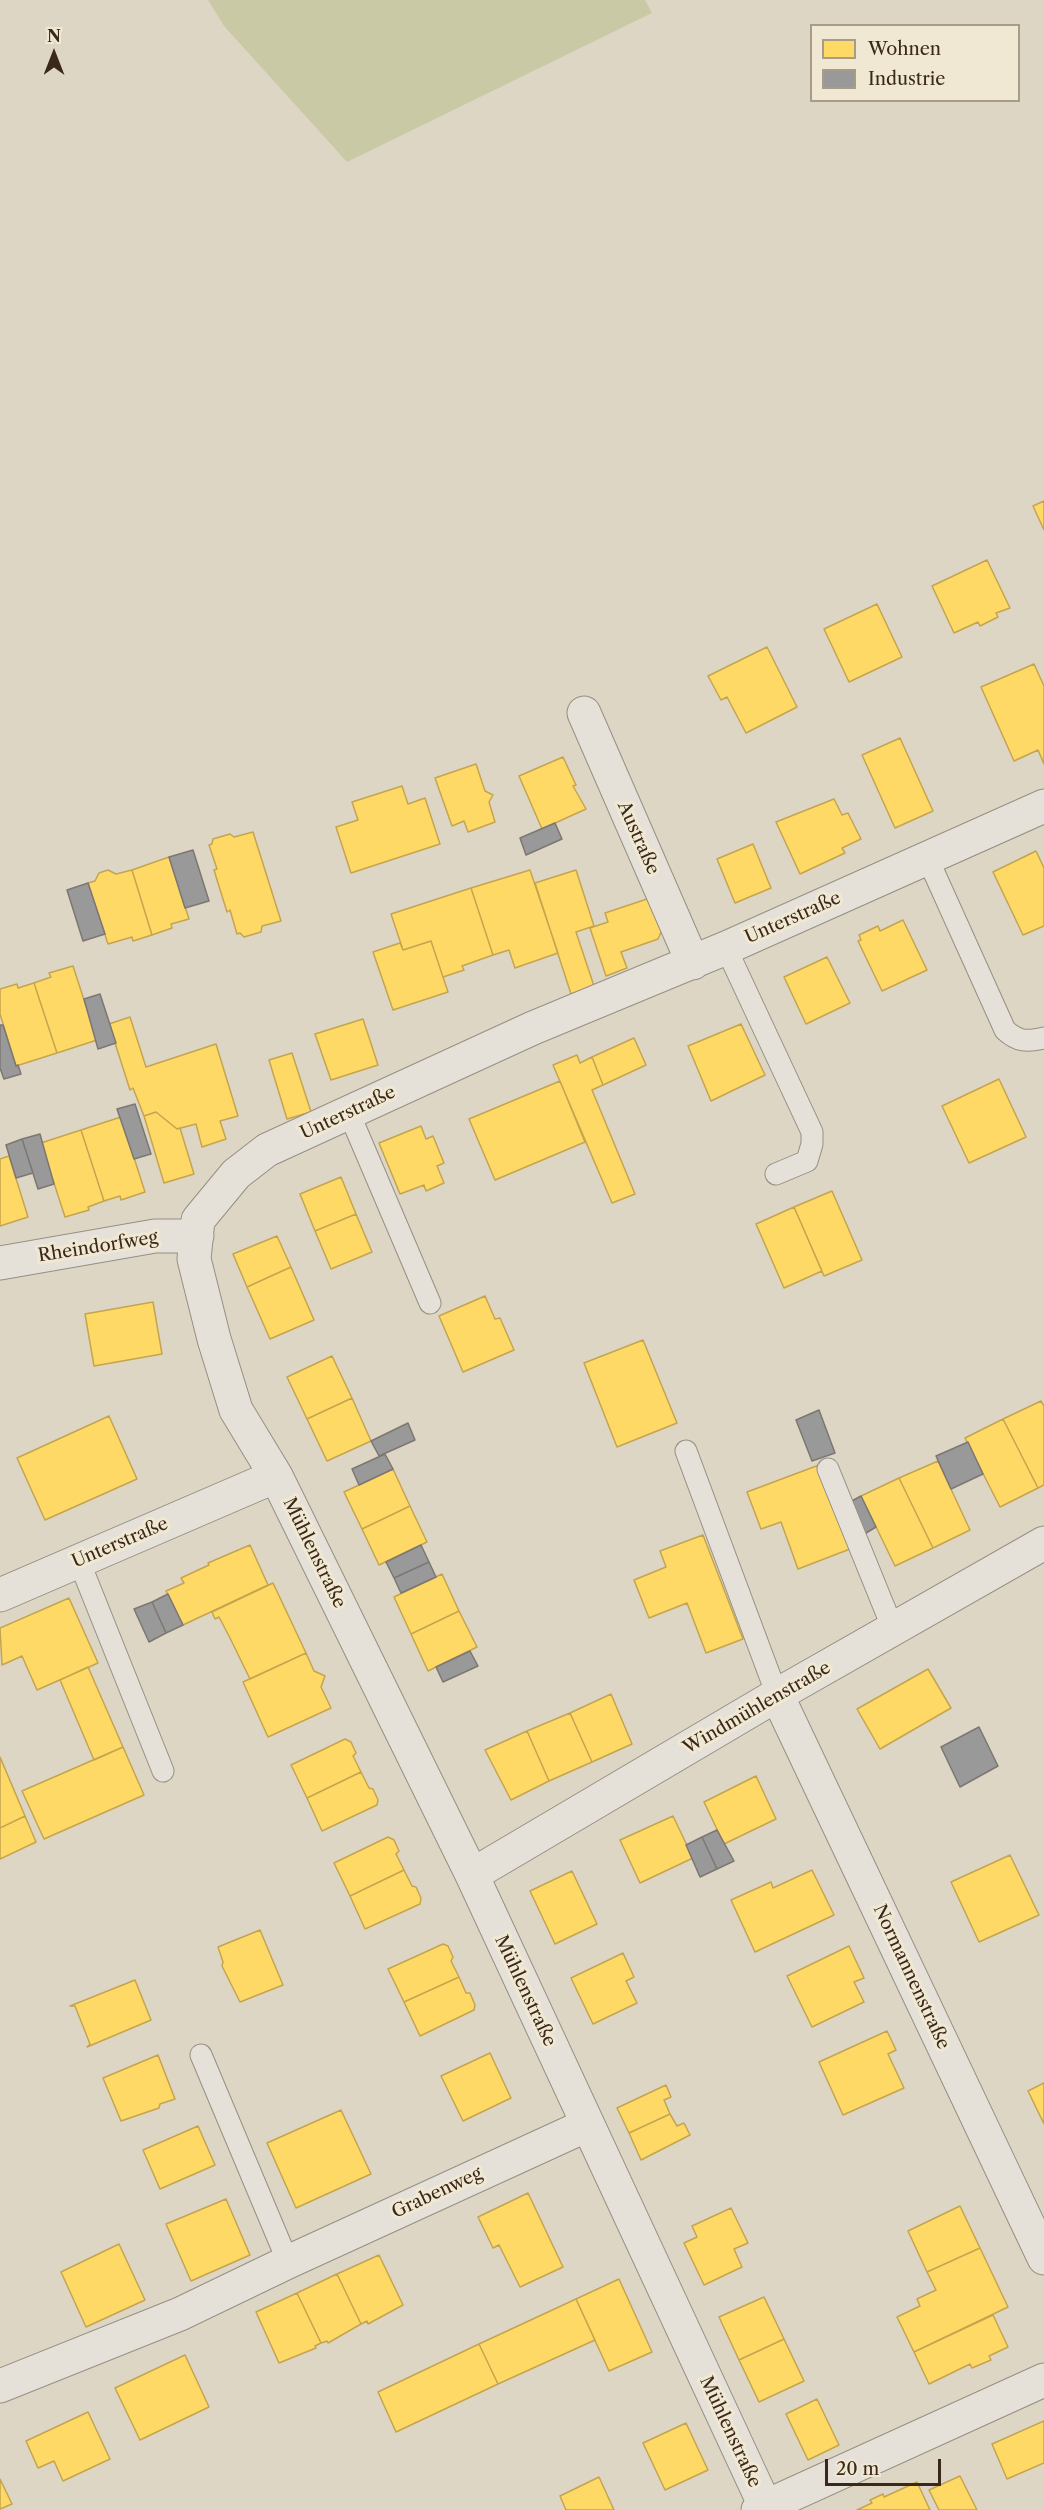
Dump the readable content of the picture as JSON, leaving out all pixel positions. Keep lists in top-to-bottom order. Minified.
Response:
{"streets":{"street":["Austraße","Unterstraße","Rheindorfweg","Mühlenstraße","Windmühlenstraße","Normannenstraße","Grabenweg"]},"crossings":[["Austraße","Unterstraße"],["Unterstraße","Rheindorfweg"],["Unterstraße","Mühlenstraße"],["Mühlenstraße","Windmühlenstraße"],["Mühlenstraße","Grabenweg"],["Windmühlenstraße","Normannenstraße"]],"legend":["Wohnen","Industrie"],"scale_bar":"20 m","north":"top"}
